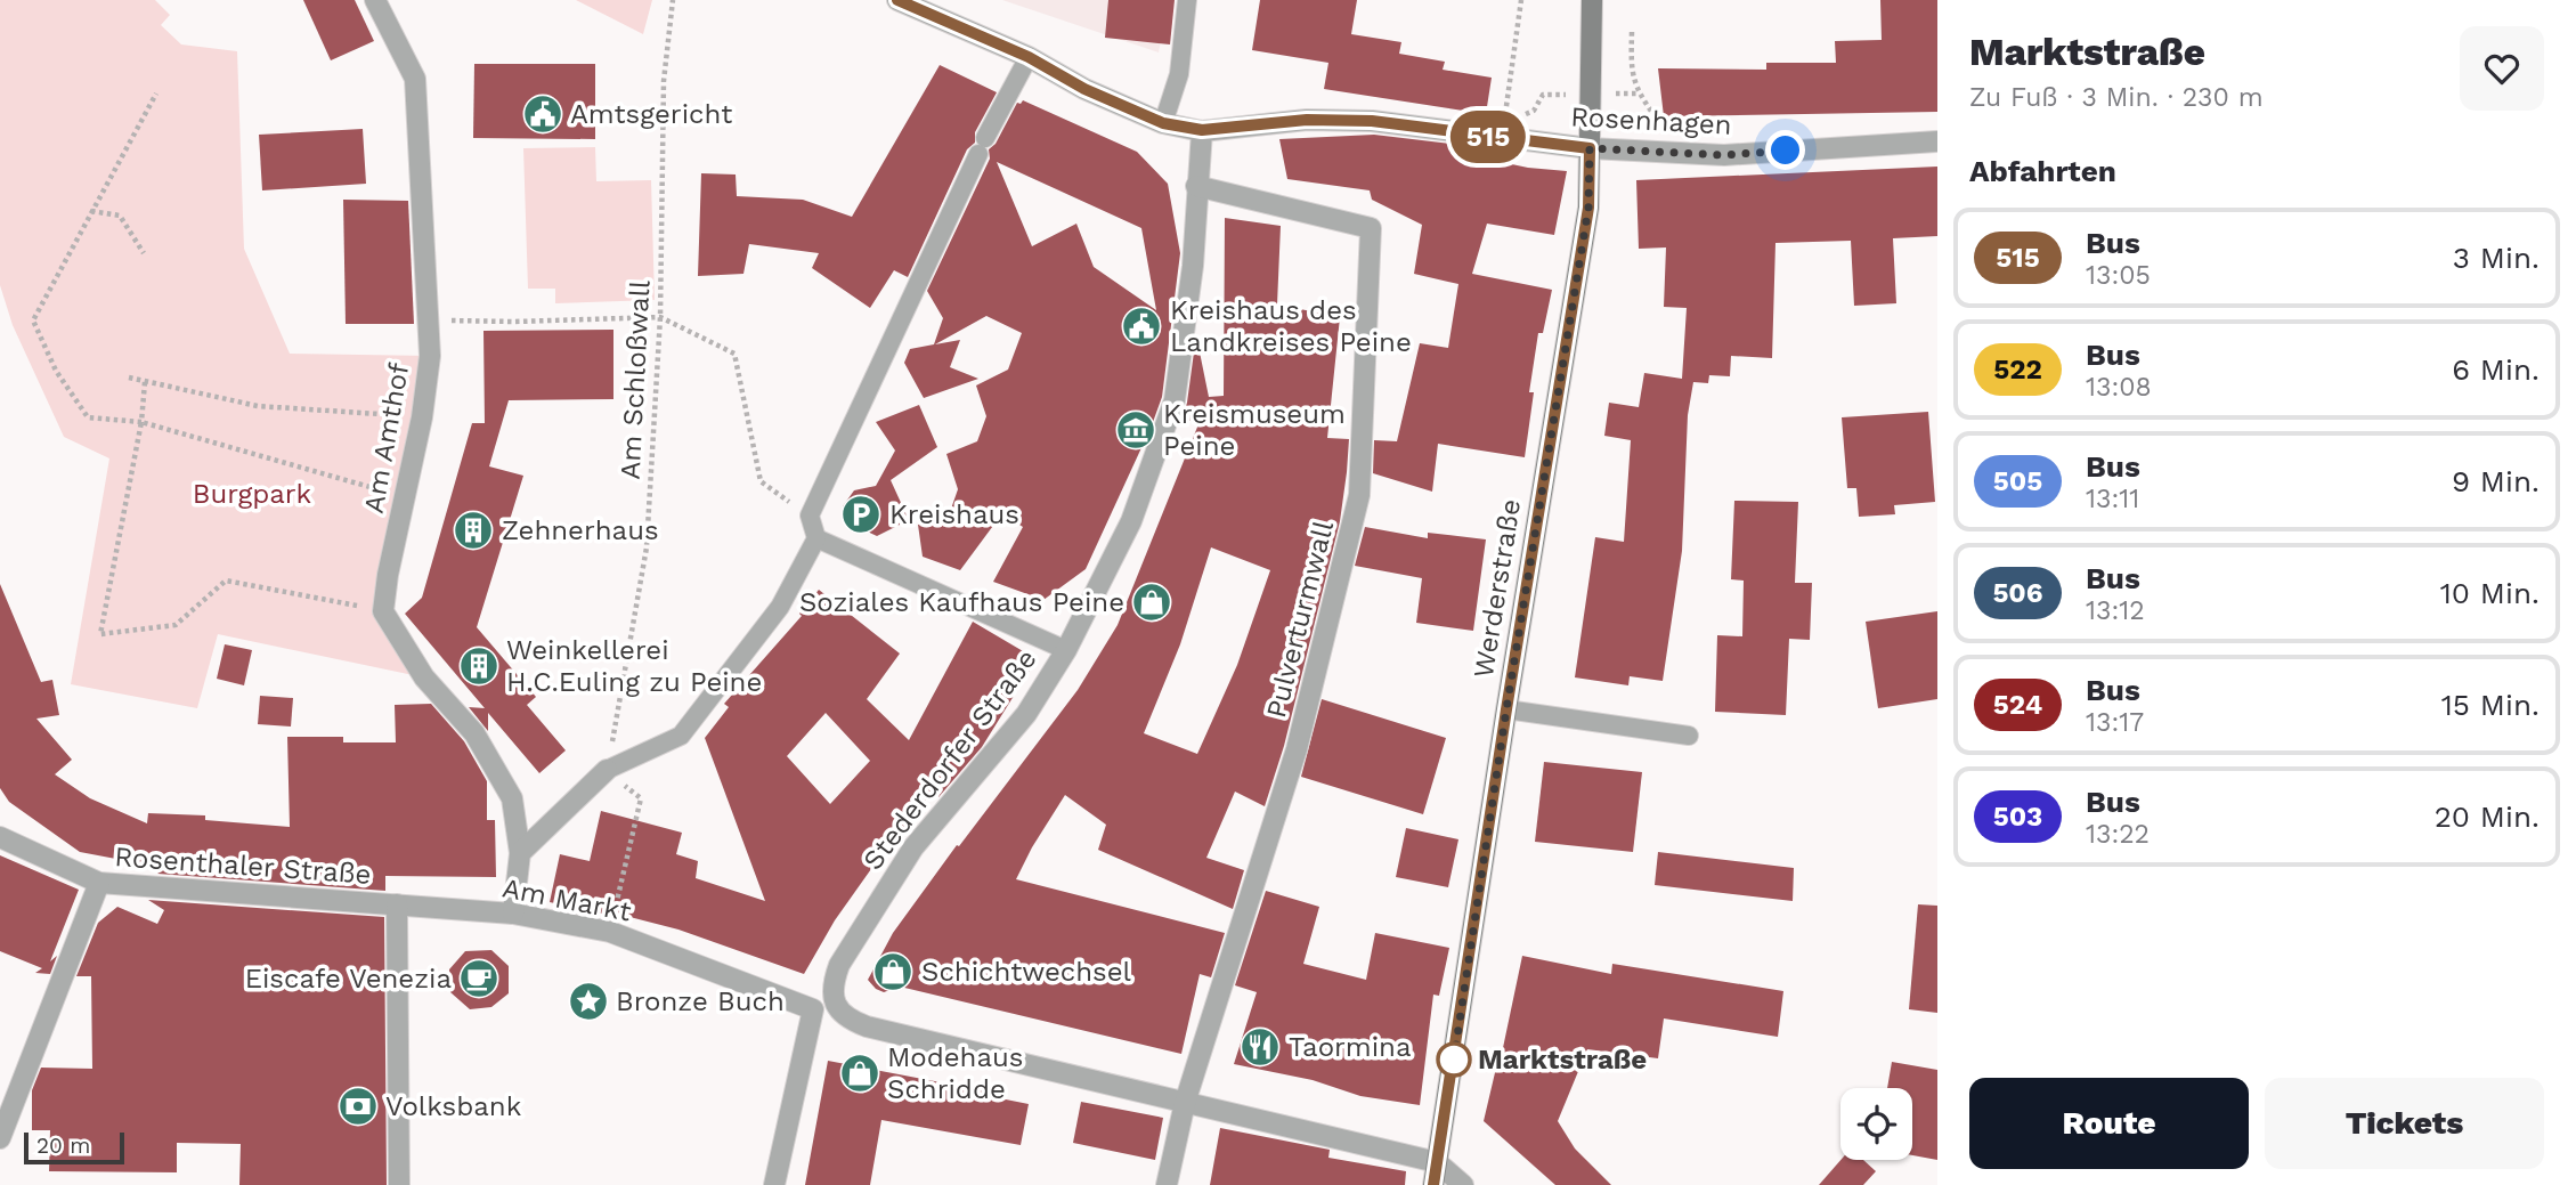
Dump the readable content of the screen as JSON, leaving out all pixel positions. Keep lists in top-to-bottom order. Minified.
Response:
{"streets":{"street":["Rosenhagen","Am Amthof","Werderstraße","Pulverturmwall","Stederdorfer Straße","Rosenthaler Straße","Am Markt"],"path":["Am Schloßwall"]},"crossings":[["Rosenhagen","Werderstraße"],["Rosenhagen","Stederdorfer Straße"],["Pulverturmwall","Stederdorfer Straße"],["Rosenthaler Straße","Am Markt"]],"parks":["Burgpark"],"places":{"public building":["Amtsgericht","Kreishaus des Landkreises Peine"],"museum":["Kreismuseum Peine"],"parking":["Kreishaus"],"building":["Zehnerhaus","Weinkellerei H.C.Euling zu Peine"],"shop":["Soziales Kaufhaus Peine","Schichtwechsel","Modehaus Schridde"],"cafe":["Eiscafe Venezia"],"place":["Bronze Buch"],"restaurant":["Taormina"],"other":["Marktstraße"],"bank":["Volksbank"]},"lines":["bus line 515"],"scale_bar":"20 m","page":{"on_map":"515","heading":[["Marktstraße","Zu Fuß · 3 Min. · 230 m"],"Abfahrten"],"list":[{"mark":"515","name":"Bus","note":"13:05","value":"3 Min."},{"mark":"522","name":"Bus","note":"13:08","value":"6 Min."},{"mark":"505","name":"Bus","note":"13:11","value":"9 Min."},{"mark":"506","name":"Bus","note":"13:12","value":"10 Min."},{"mark":"524","name":"Bus","note":"13:17","value":"15 Min."},{"mark":"503","name":"Bus","note":"13:22","value":"20 Min."}],"buttons":["Route","Tickets"],"scale":"20 m"}}
